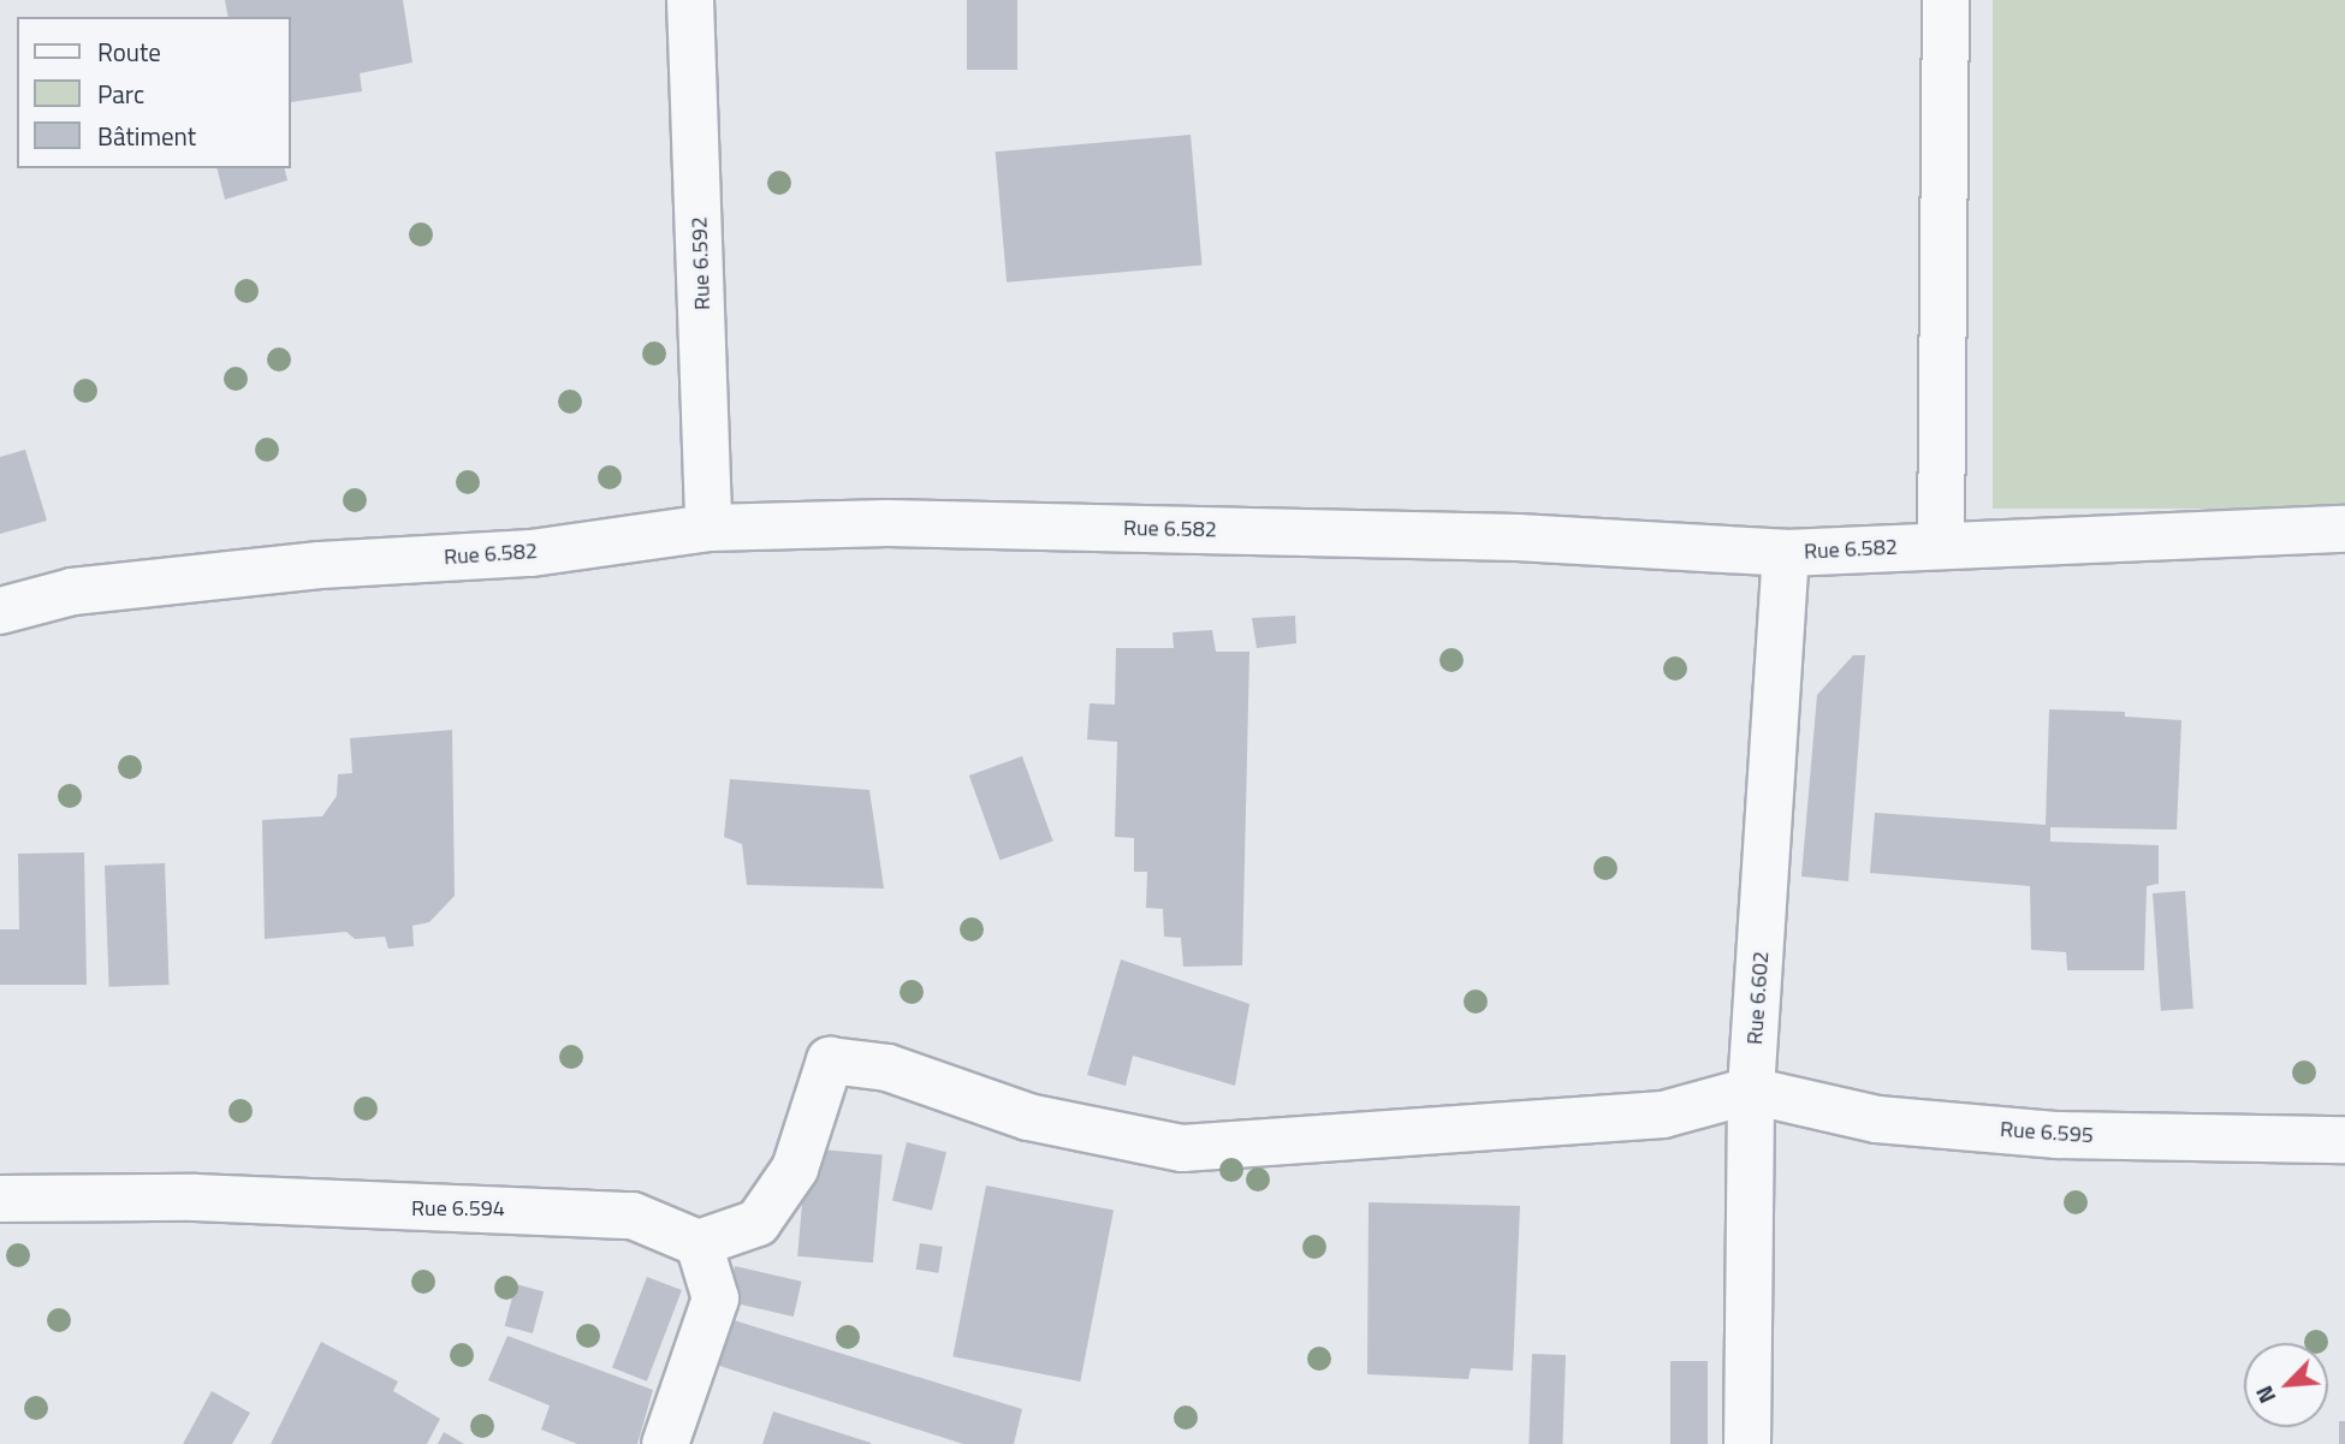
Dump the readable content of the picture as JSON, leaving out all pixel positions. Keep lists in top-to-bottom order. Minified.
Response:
{"streets":{"street":["Rue 6.592","Rue 6.582","Rue 6.602","Rue 6.595","Rue 6.594"]},"crossings":[["Rue 6.592","Rue 6.582"],["Rue 6.582","Rue 6.602"],["Rue 6.602","Rue 6.595"]],"legend":["Route","Parc","Bâtiment"],"north":"bottom left"}
